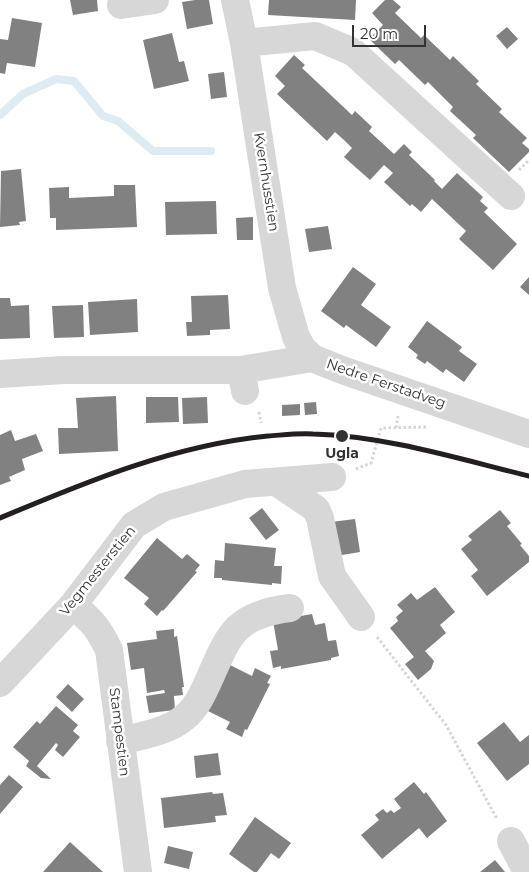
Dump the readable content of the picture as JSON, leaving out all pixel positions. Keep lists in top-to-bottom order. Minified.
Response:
{"streets":{"street":["Kvernhusstien","Nedre Ferstadveg","Vegmesterstien","Stampestien"]},"crossings":[["Kvernhusstien","Nedre Ferstadveg"],["Vegmesterstien","Stampestien"]],"places":["Ugla"],"scale_bar":"20 m"}
